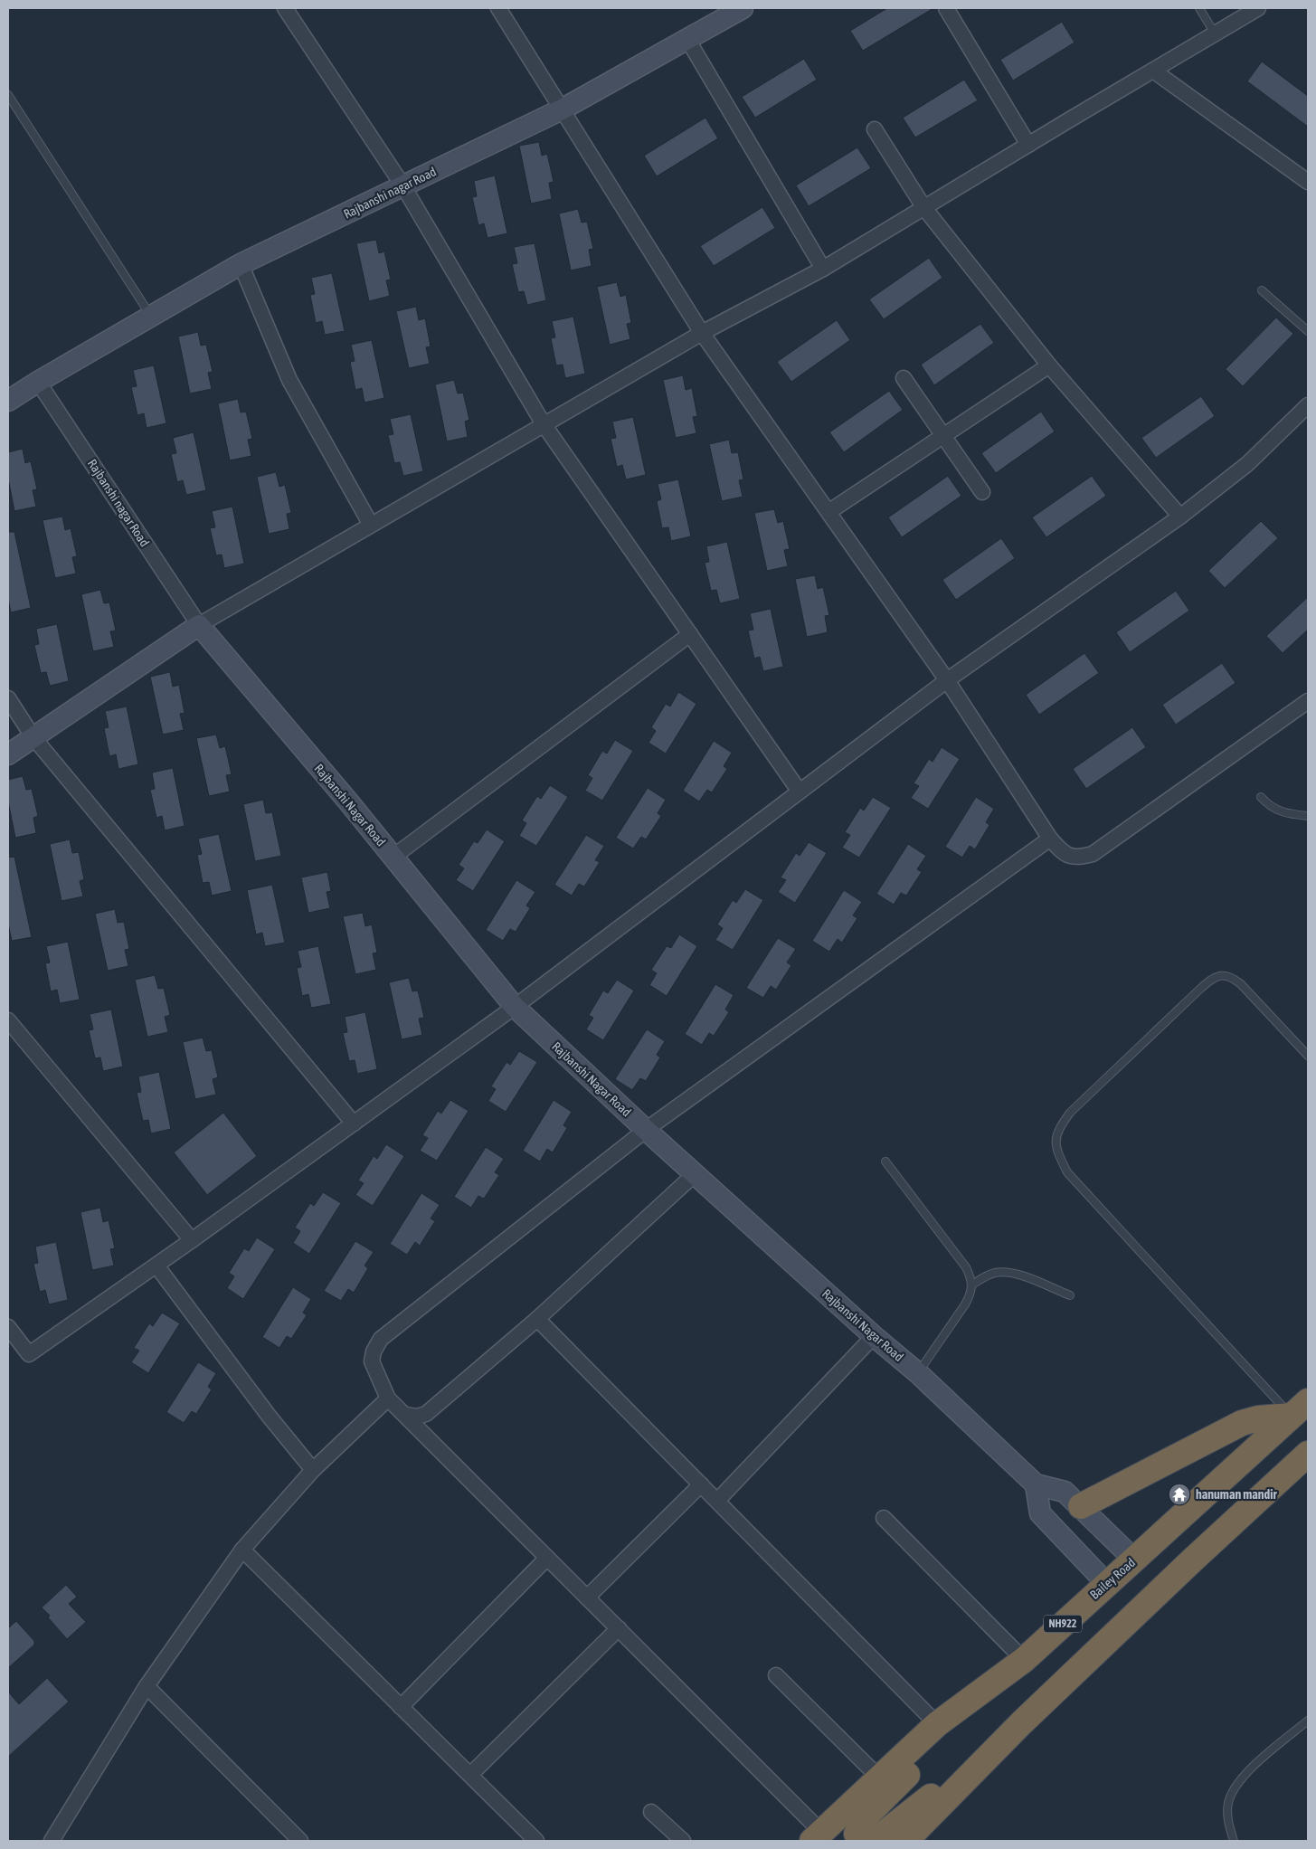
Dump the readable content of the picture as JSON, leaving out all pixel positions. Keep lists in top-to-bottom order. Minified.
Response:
{"streets":{"highway":["Bailey Road","NH922"],"street":["Rajbanshi nagar Road","Rajbanshi Nagar Road"]},"crossings":[["Rajbanshi nagar Road","Rajbanshi Nagar Road"],["Rajbanshi Nagar Road","Bailey Road"]],"places":{"temple":["hanuman mandir"]}}
